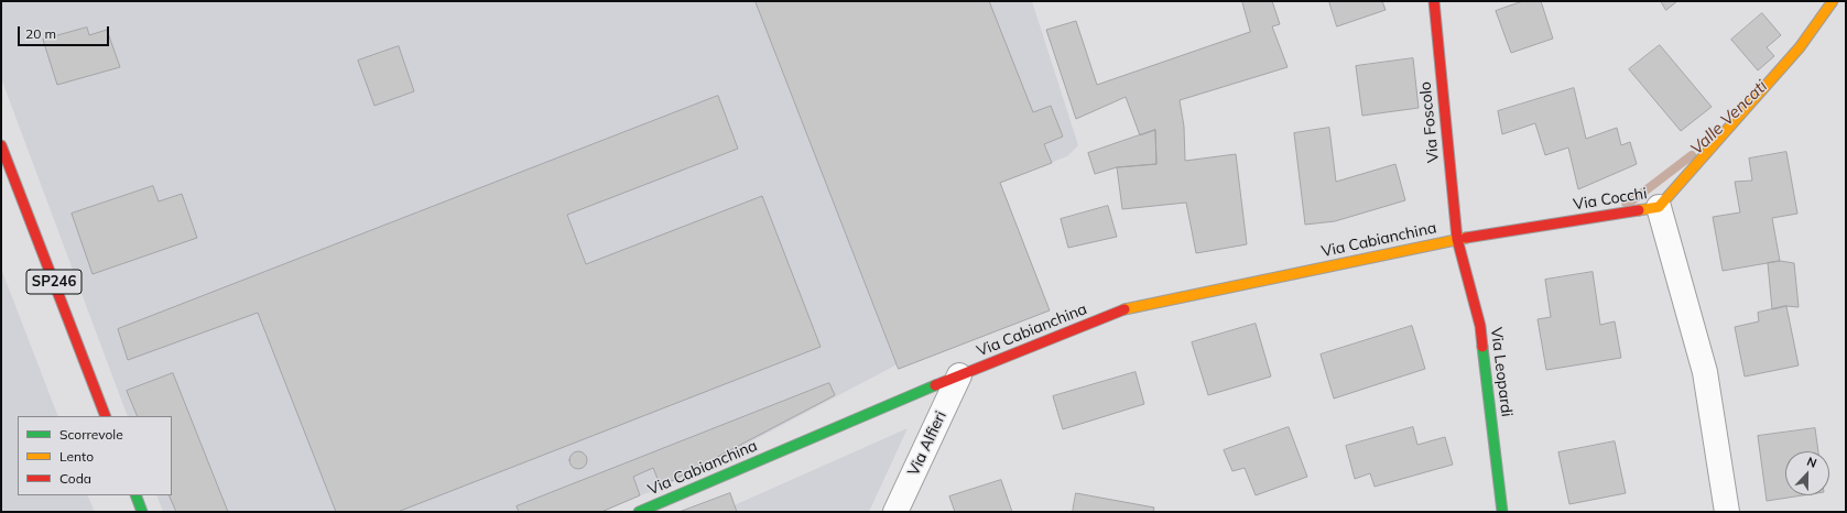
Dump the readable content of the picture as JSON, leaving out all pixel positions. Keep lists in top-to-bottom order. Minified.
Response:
{"streets":{"street":["Via Foscolo","Via Cocchi","Via Cabianchina","SP246","Via Leopardi","Via Alfieri"]},"crossings":[["Via Foscolo","Via Cocchi"],["Via Foscolo","Via Cabianchina"],["Via Foscolo","Via Leopardi"],["Via Cocchi","Via Cabianchina"],["Via Cocchi","Via Leopardi"],["Via Cabianchina","Via Leopardi"],["Via Cabianchina","Via Alfieri"]],"water":["Valle Vencati"],"legend":["Scorrevole","Lento","Coda"],"scale_bar":"20 m","north":"top"}
